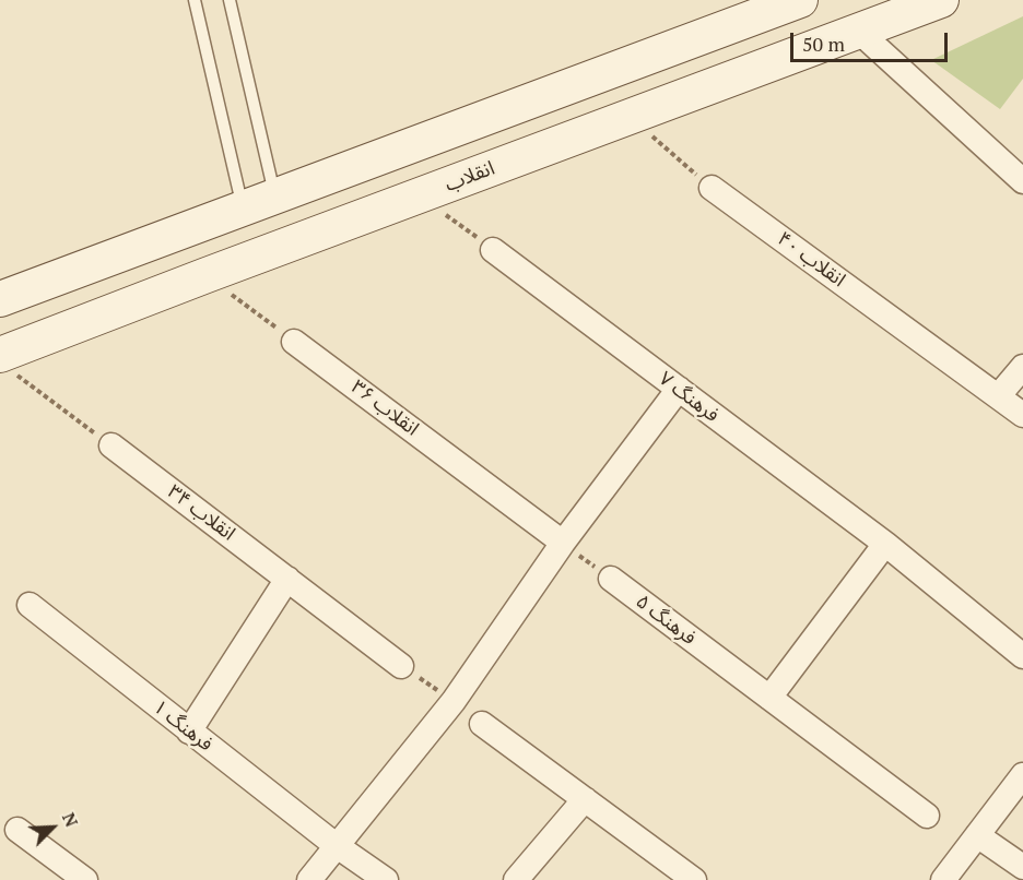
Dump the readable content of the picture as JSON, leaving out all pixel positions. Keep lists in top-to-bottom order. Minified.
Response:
{"streets":{"main road":["انقلاب"],"street":["انقلاب ۴۰","فرهنگ ۷","انقلاب ۳۶","انقلاب ۳۴","فرهنگ ۵","فرهنگ ۱"]},"scale_bar":"50 m","north":"top right"}
